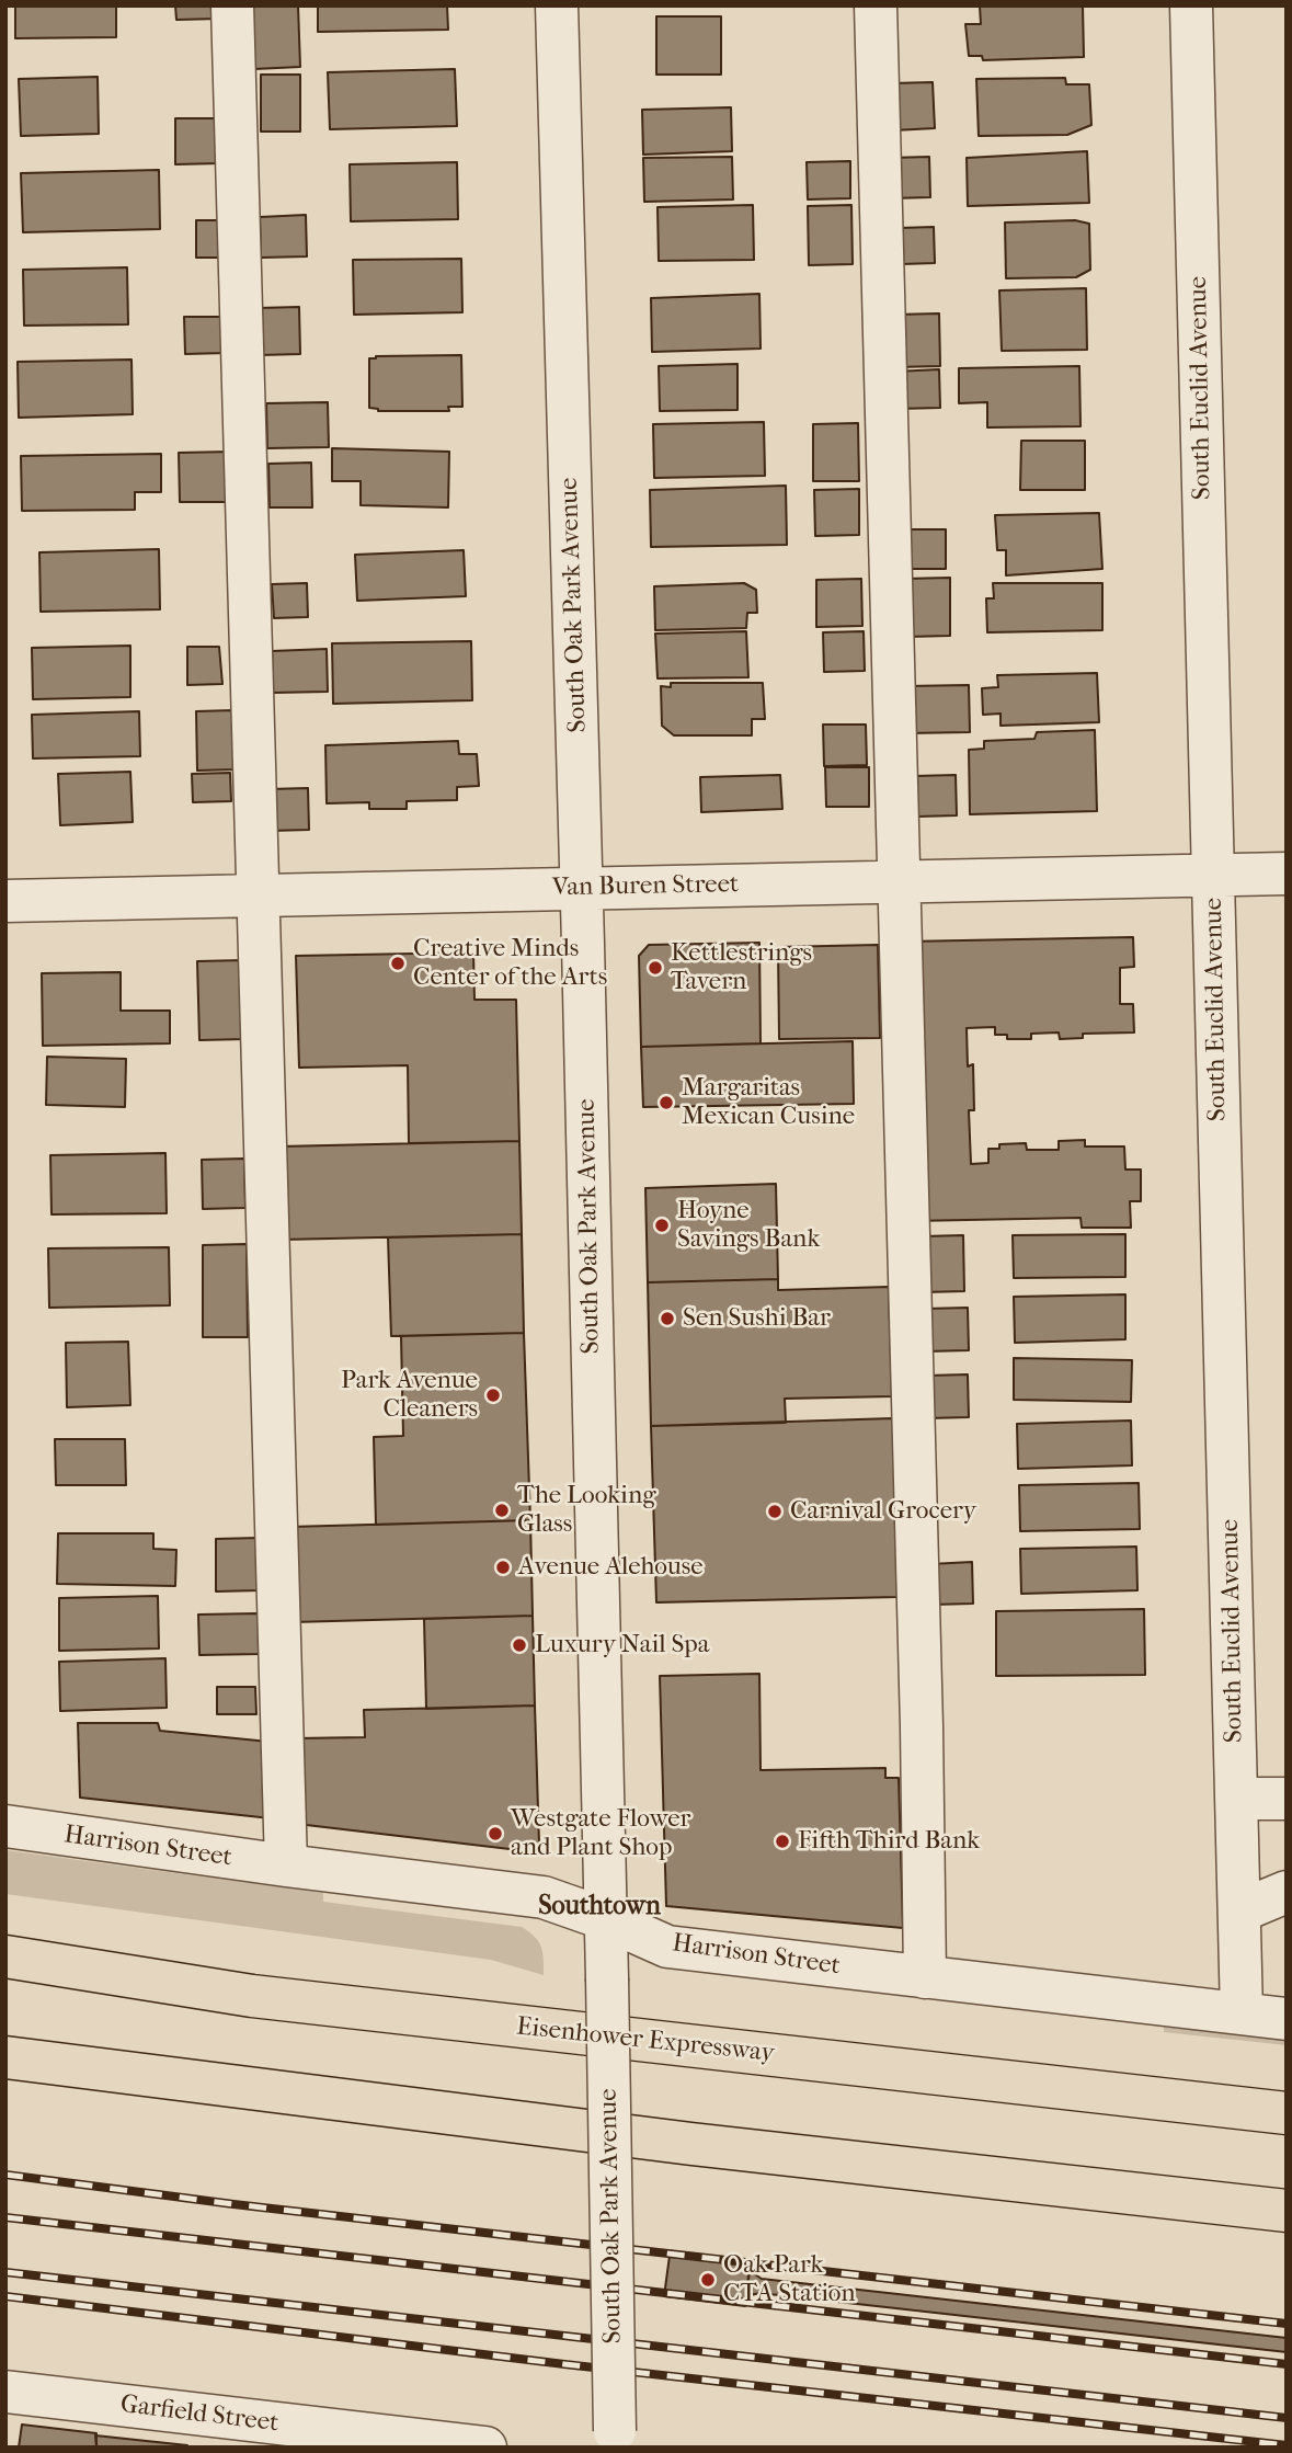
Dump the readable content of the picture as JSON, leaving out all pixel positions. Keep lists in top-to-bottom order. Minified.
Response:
{"streets":{"highway":["Eisenhower Expressway"],"street":["South Euclid Avenue","South Oak Park Avenue","Van Buren Street","Harrison Street","Garfield Street"]},"crossings":[["South Euclid Avenue","Van Buren Street"],["South Euclid Avenue","Harrison Street"],["South Oak Park Avenue","Van Buren Street"],["South Oak Park Avenue","Harrison Street"]],"districts":["Southtown"],"places":["Creative Minds Center of the Arts","Kettlestrings Tavern","Margaritas Mexican Cusine","Hoyne Savings Bank","Sen Sushi Bar","Park Avenue Cleaners","The Looking Glass","Carnival Grocery","Avenue Alehouse","Luxury Nail Spa","Westgate Flower and Plant Shop","Fifth Third Bank","Oak Park CTA Station"]}
